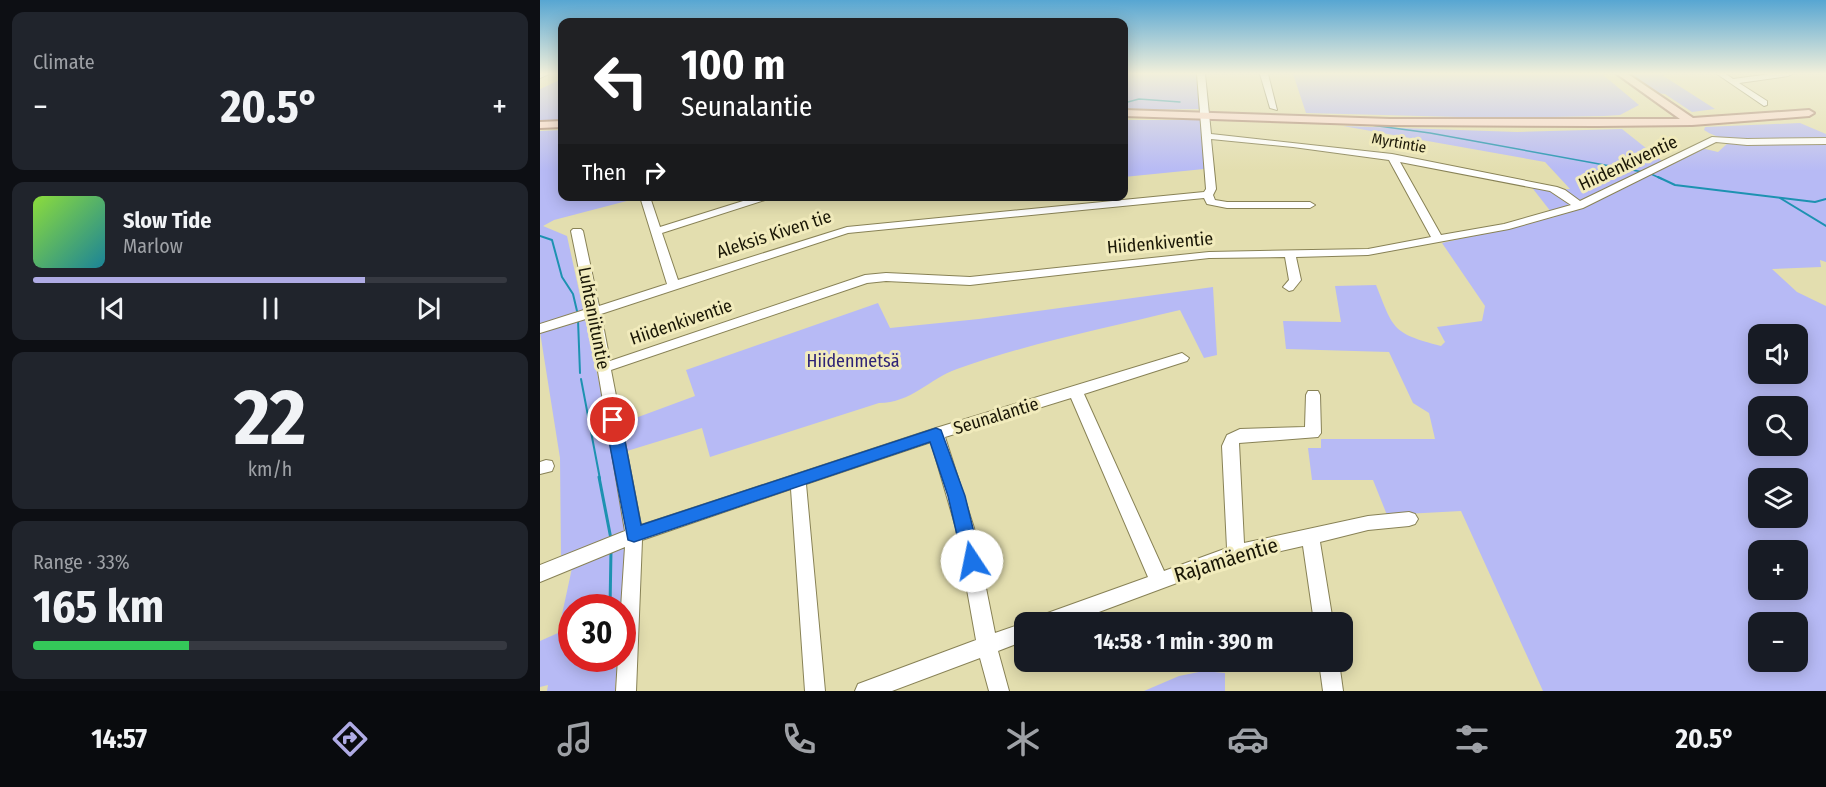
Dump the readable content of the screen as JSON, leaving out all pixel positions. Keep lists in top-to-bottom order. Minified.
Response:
{"streets":{"street":["Myrtintie","Hiidenkiventie","Aleksis Kiven tie","Luhtaniituntie","Seunalantie","Rajamäentie"]},"crossings":[["Myrtintie","Hiidenkiventie"],["Hiidenkiventie","Luhtaniituntie"],["Aleksis Kiven tie","Luhtaniituntie"],["Luhtaniituntie","Seunalantie"]],"parks":["Hiidenmetsä"],"page":{"tile":["Climate",["22","km/h"],["Range · 33%","165 km"]],"turn":["100 m","Seunalantie"],"heat":["−","20.5°","+"],"then":"Then","song":["Slow Tide","Marlow"],"map_buttons":["+","−"],"limit":"30","trip":"14:58 · 1 min · 390 m","tabs":["14:57","20.5°"]}}
